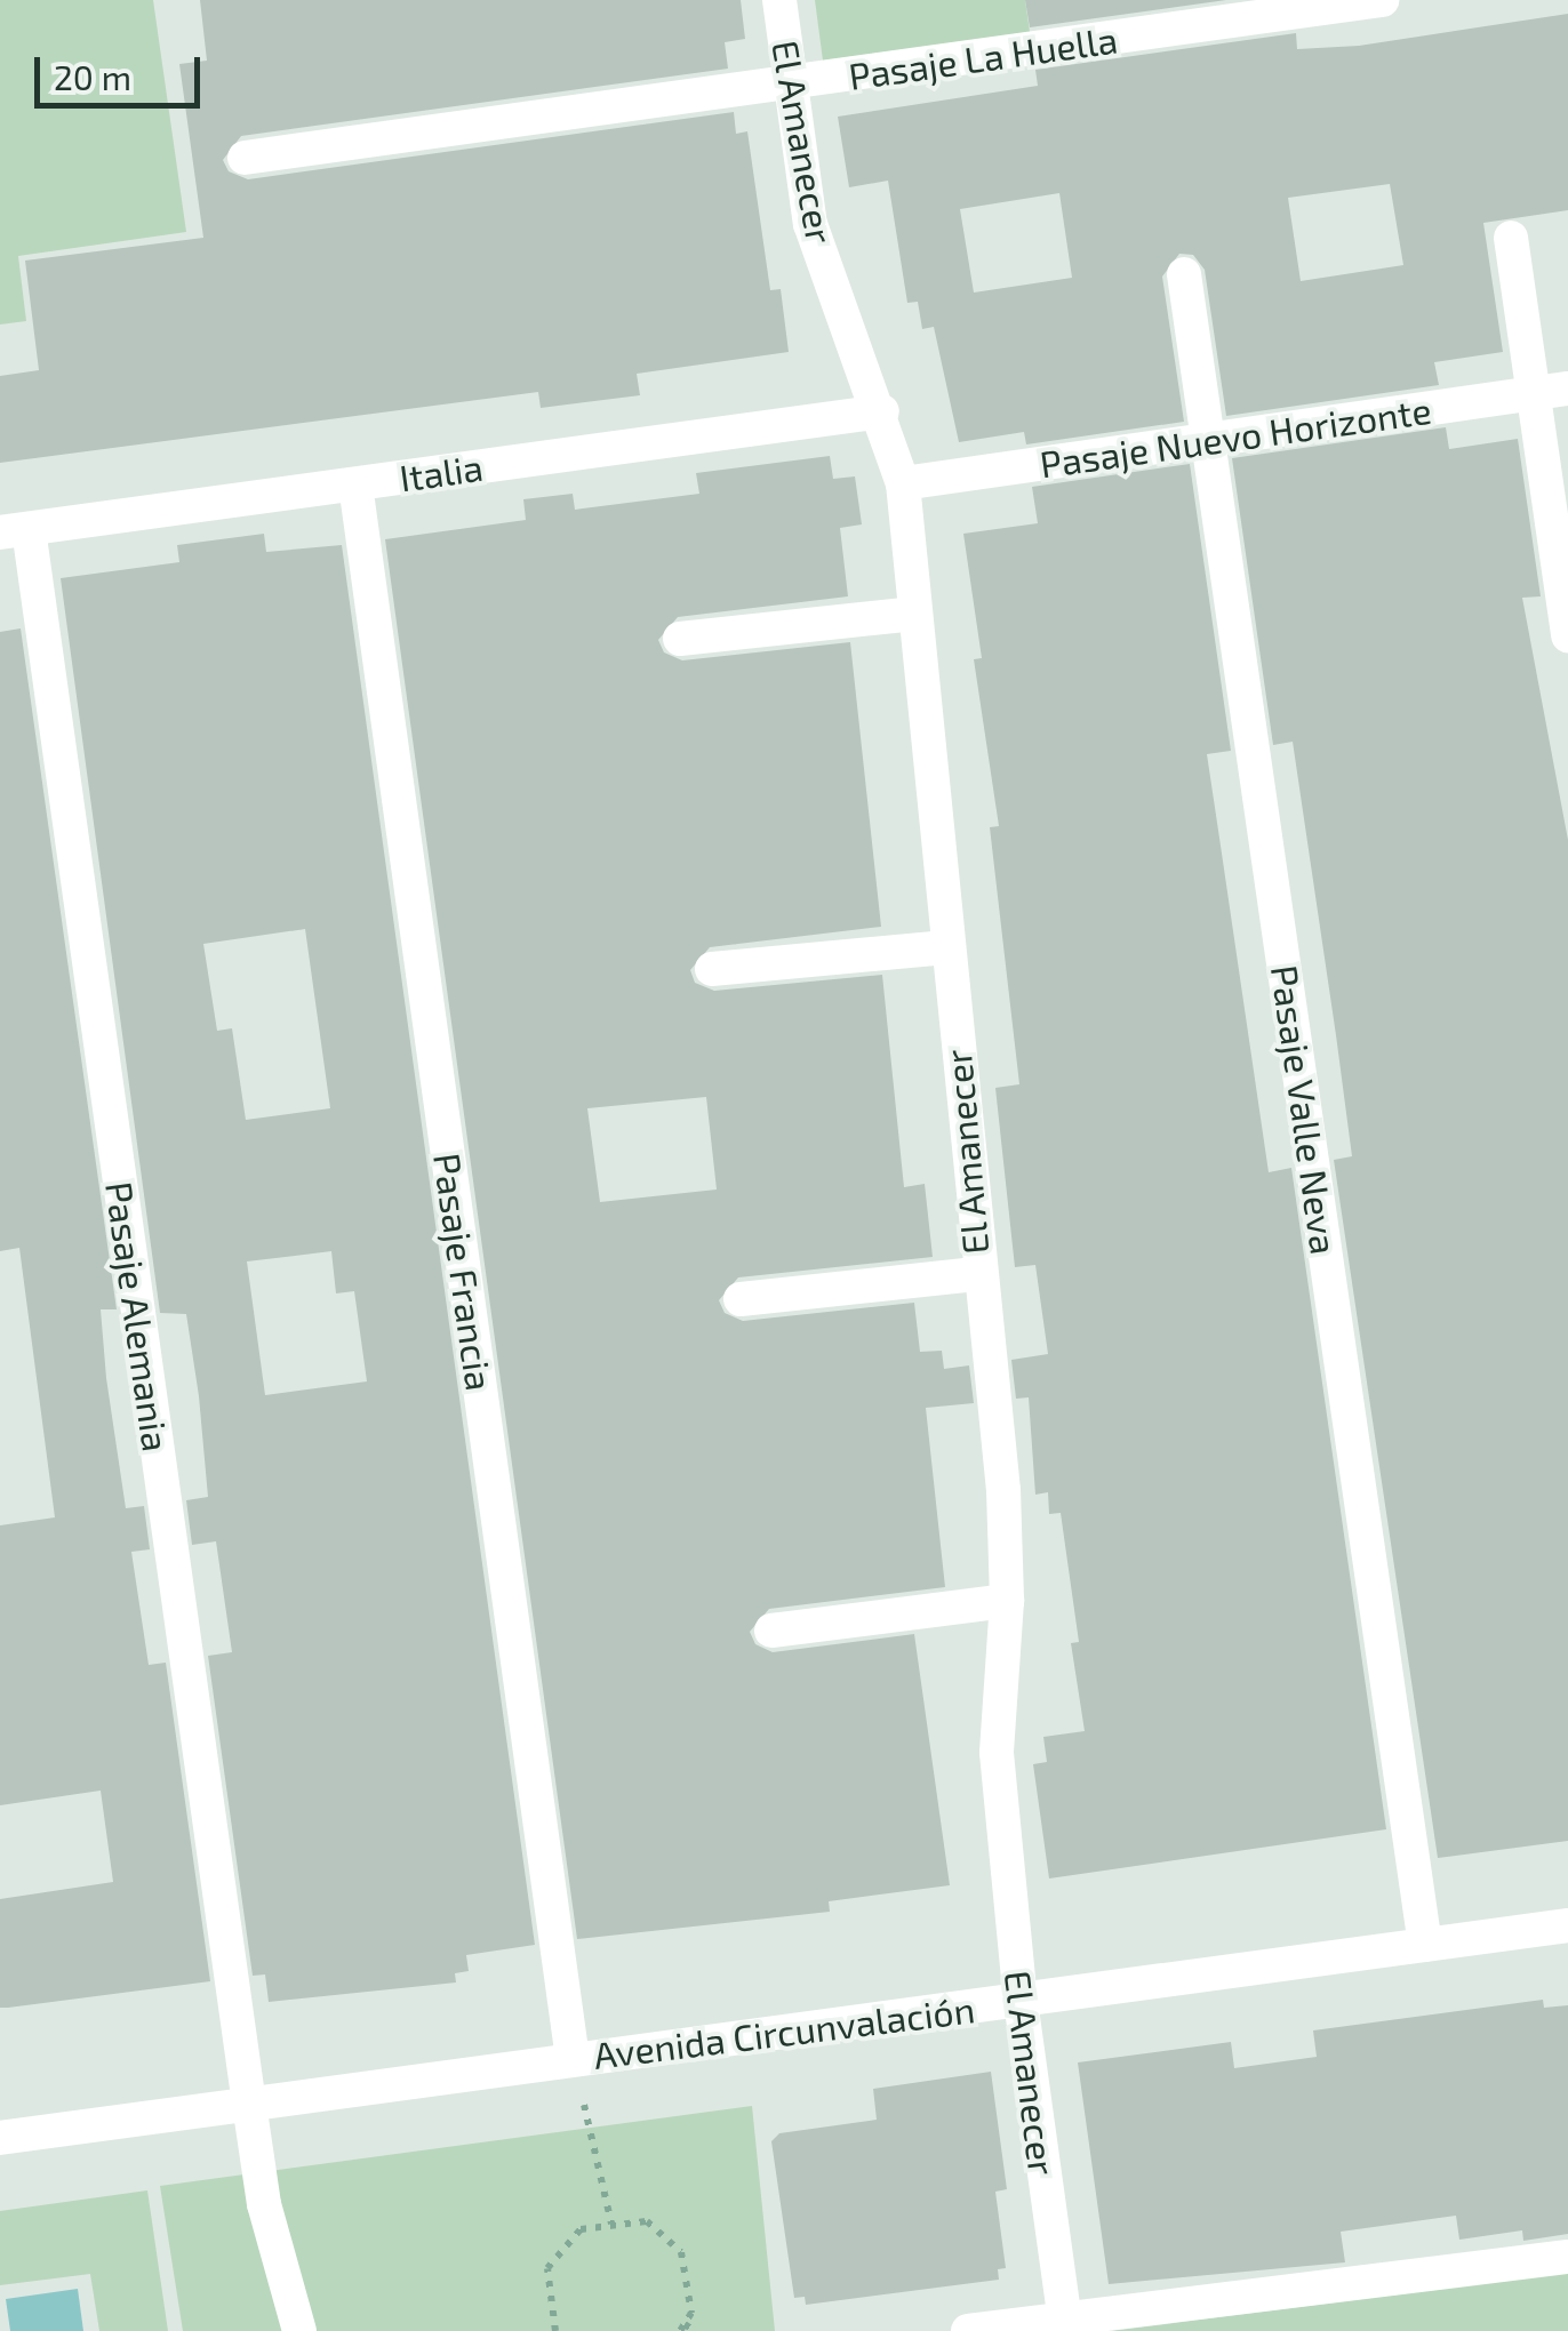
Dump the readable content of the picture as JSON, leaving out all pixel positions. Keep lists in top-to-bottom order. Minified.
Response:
{"streets":{"street":["Pasaje La Huella","El Amanecer","Pasaje Nuevo Horizonte","Italia","Pasaje Valle Neva","Pasaje Francia","Pasaje Alemania","Avenida Circunvalación"]},"crossings":[["Pasaje La Huella","El Amanecer"],["El Amanecer","Pasaje Nuevo Horizonte"],["El Amanecer","Italia"],["El Amanecer","Avenida Circunvalación"],["Pasaje Nuevo Horizonte","Pasaje Valle Neva"],["Italia","Pasaje Francia"],["Italia","Pasaje Alemania"],["Pasaje Valle Neva","Avenida Circunvalación"],["Pasaje Francia","Avenida Circunvalación"],["Pasaje Alemania","Avenida Circunvalación"]],"scale_bar":"20 m"}
